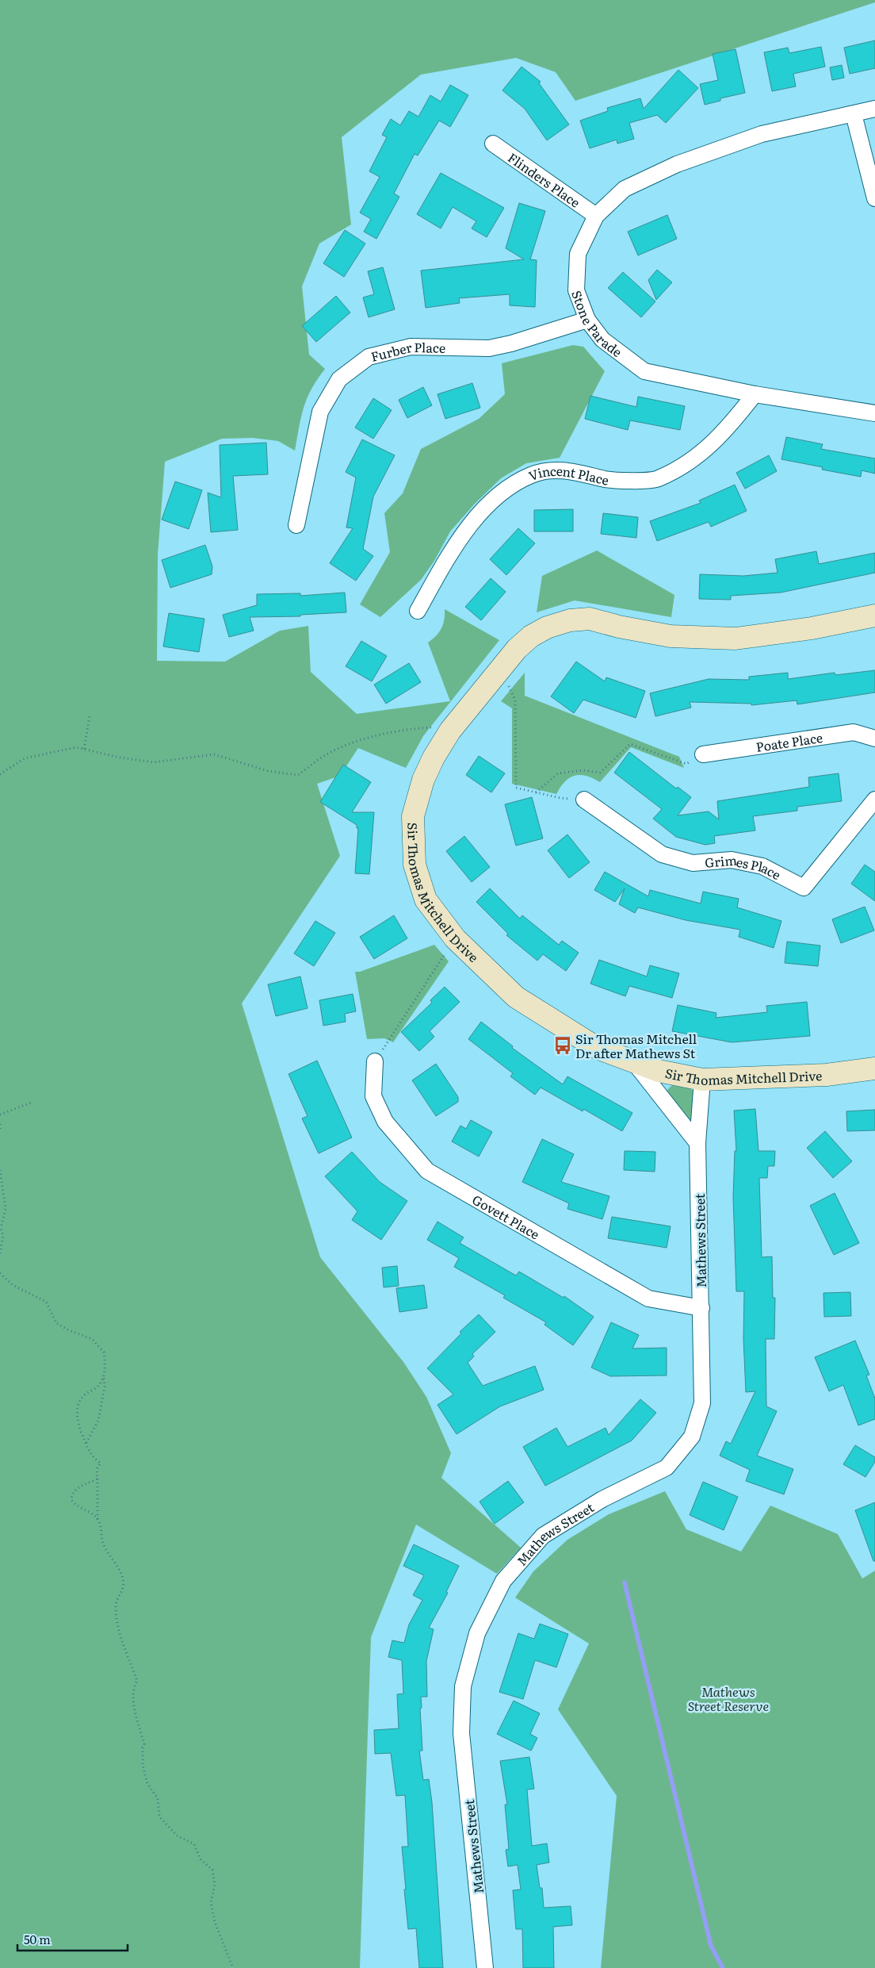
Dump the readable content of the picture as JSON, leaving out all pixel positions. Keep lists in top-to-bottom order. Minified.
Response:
{"streets":{"street":["Flinders Place","Stone Parade","Furber Place","Vincent Place","Poate Place","Grimes Place","Sir Thomas Mitchell Drive","Govett Place","Mathews Street"]},"crossings":[["Flinders Place","Stone Parade"],["Stone Parade","Furber Place"],["Stone Parade","Vincent Place"],["Sir Thomas Mitchell Drive","Mathews Street"],["Govett Place","Mathews Street"]],"parks":["Mathews Street Reserve"],"places":{"bus stop":["Sir Thomas Mitchell Dr after Mathews St"]},"scale_bar":"50 m"}
